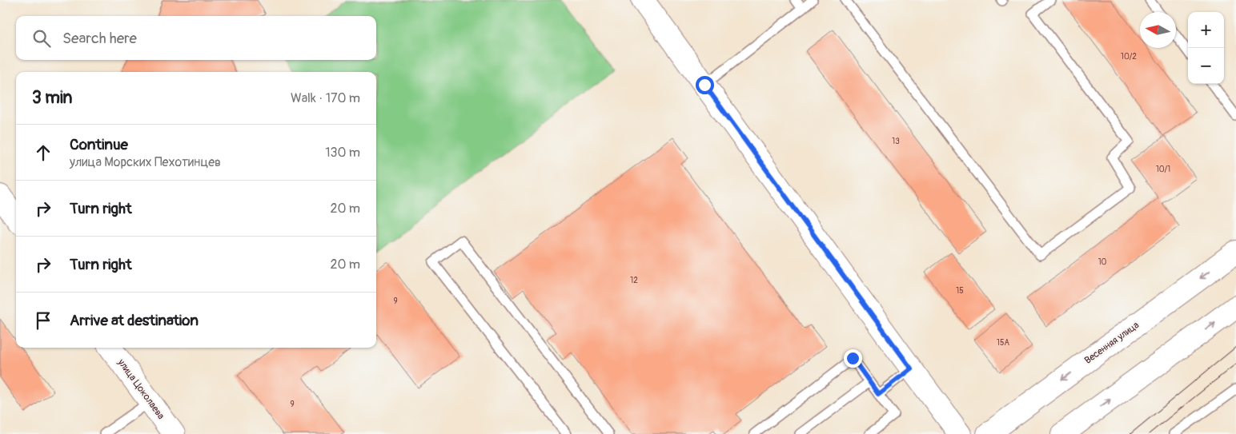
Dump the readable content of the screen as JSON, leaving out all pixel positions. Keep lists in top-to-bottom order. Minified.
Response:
{"streets":{"street":["Весенняя улица","улица Цоколаева"]},"house_numbers":["10/2","13","10/1","10","12","15","9","15А","9"],"north":"left","page":{"map_buttons":["+","−"],"search":"Search here","heading":["3 min","Walk · 170 m"],"list":[["Continue","улица Морских Пехотинцев","130 m"],["Turn right","20 m"],["Turn right","20 m"],"Arrive at destination"]}}
